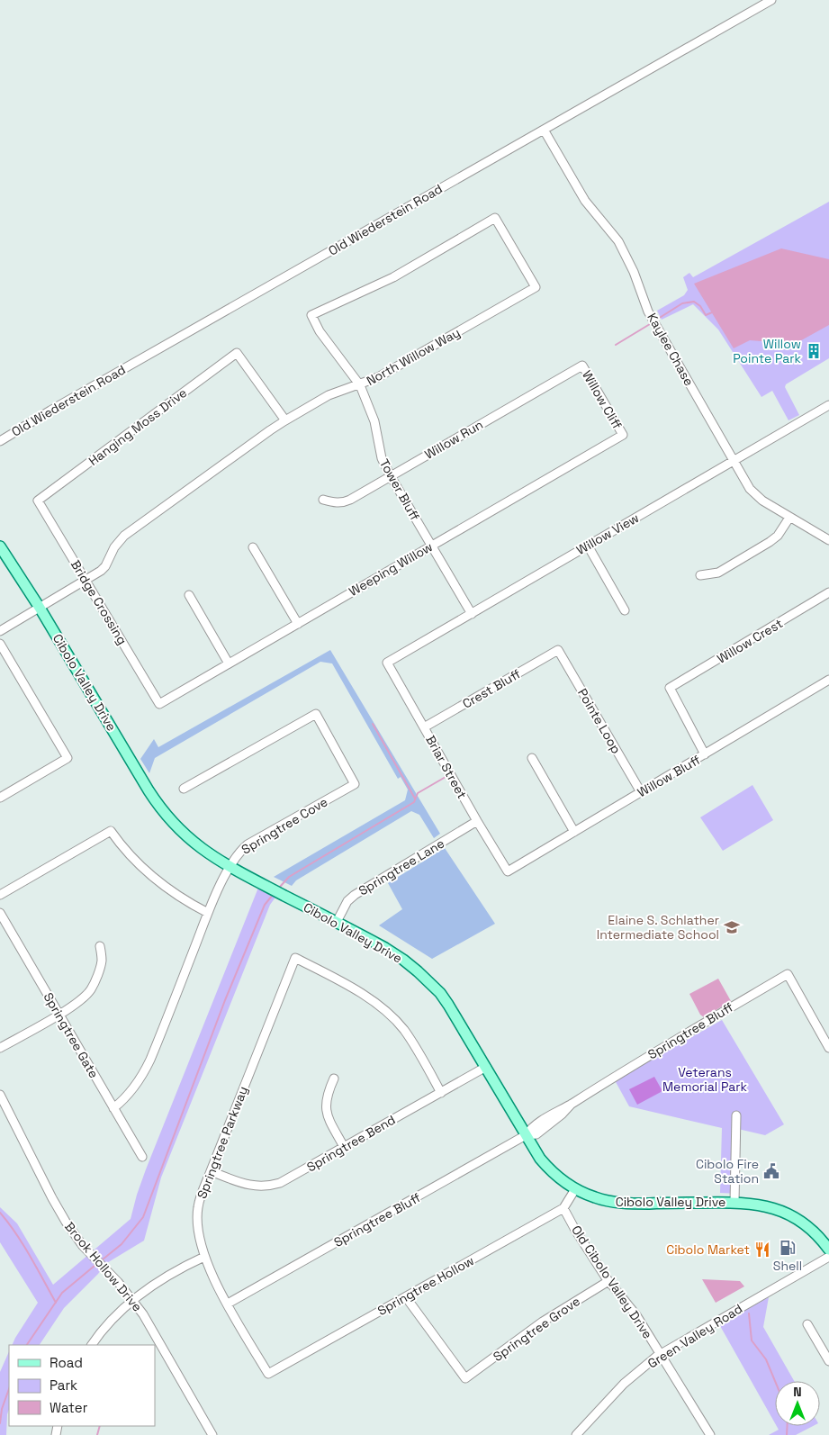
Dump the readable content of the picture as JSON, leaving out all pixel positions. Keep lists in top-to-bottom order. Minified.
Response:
{"streets":{"main road":["Cibolo Valley Drive"],"street":["Old Wiederstein Road","Kaylee Chase","North Willow Way","Willow Cliff","Hanging Moss Drive","Willow Run","Tower Bluff","Willow View","Weeping Willow","Bridge Crossing","Willow Crest","Crest Bluff","Pointe Loop","Briar Street","Willow Bluff","Springtree Cove","Springtree Lane","Springtree Bluff","Springtree Gate","Springtree Parkway","Springtree Bend","Brook Hollow Drive","Old Cibolo Valley Drive","Springtree Hollow","Springtree Grove","Green Valley Road"]},"crossings":[["Old Wiederstein Road","Kaylee Chase"],["Kaylee Chase","Willow View"],["North Willow Way","Hanging Moss Drive"],["North Willow Way","Tower Bluff"],["North Willow Way","Bridge Crossing"],["North Willow Way","Cibolo Valley Drive"],["Willow Cliff","Willow Run"],["Willow Cliff","Weeping Willow"],["Hanging Moss Drive","Bridge Crossing"],["Willow Run","Tower Bluff"],["Tower Bluff","Willow View"],["Tower Bluff","Weeping Willow"],["Willow View","Briar Street"],["Weeping Willow","Bridge Crossing"],["Willow Crest","Willow Bluff"],["Cibolo Valley Drive","Springtree Cove"],["Cibolo Valley Drive","Springtree Lane"],["Cibolo Valley Drive","Springtree Bluff"],["Cibolo Valley Drive","Springtree Bend"],["Cibolo Valley Drive","Springtree Hollow"],["Crest Bluff","Pointe Loop"],["Crest Bluff","Briar Street"],["Pointe Loop","Willow Bluff"],["Briar Street","Willow Bluff"],["Briar Street","Springtree Lane"],["Springtree Cove","Springtree Gate"],["Springtree Bluff","Springtree Parkway"],["Springtree Parkway","Springtree Bend"],["Springtree Parkway","Springtree Hollow"],["Old Cibolo Valley Drive","Springtree Hollow"],["Old Cibolo Valley Drive","Springtree Grove"],["Old Cibolo Valley Drive","Green Valley Road"],["Springtree Hollow","Springtree Grove"]],"parks":["Veterans Memorial Park"],"places":{"building":["Willow Pointe Park"],"school or university":["Elaine S. Schlather Intermediate School"],"public building":["Cibolo Fire Station"],"fuel station":["Shell"],"restaurant":["Cibolo Market"]},"legend":["Road","Park","Water"],"north":"top"}
